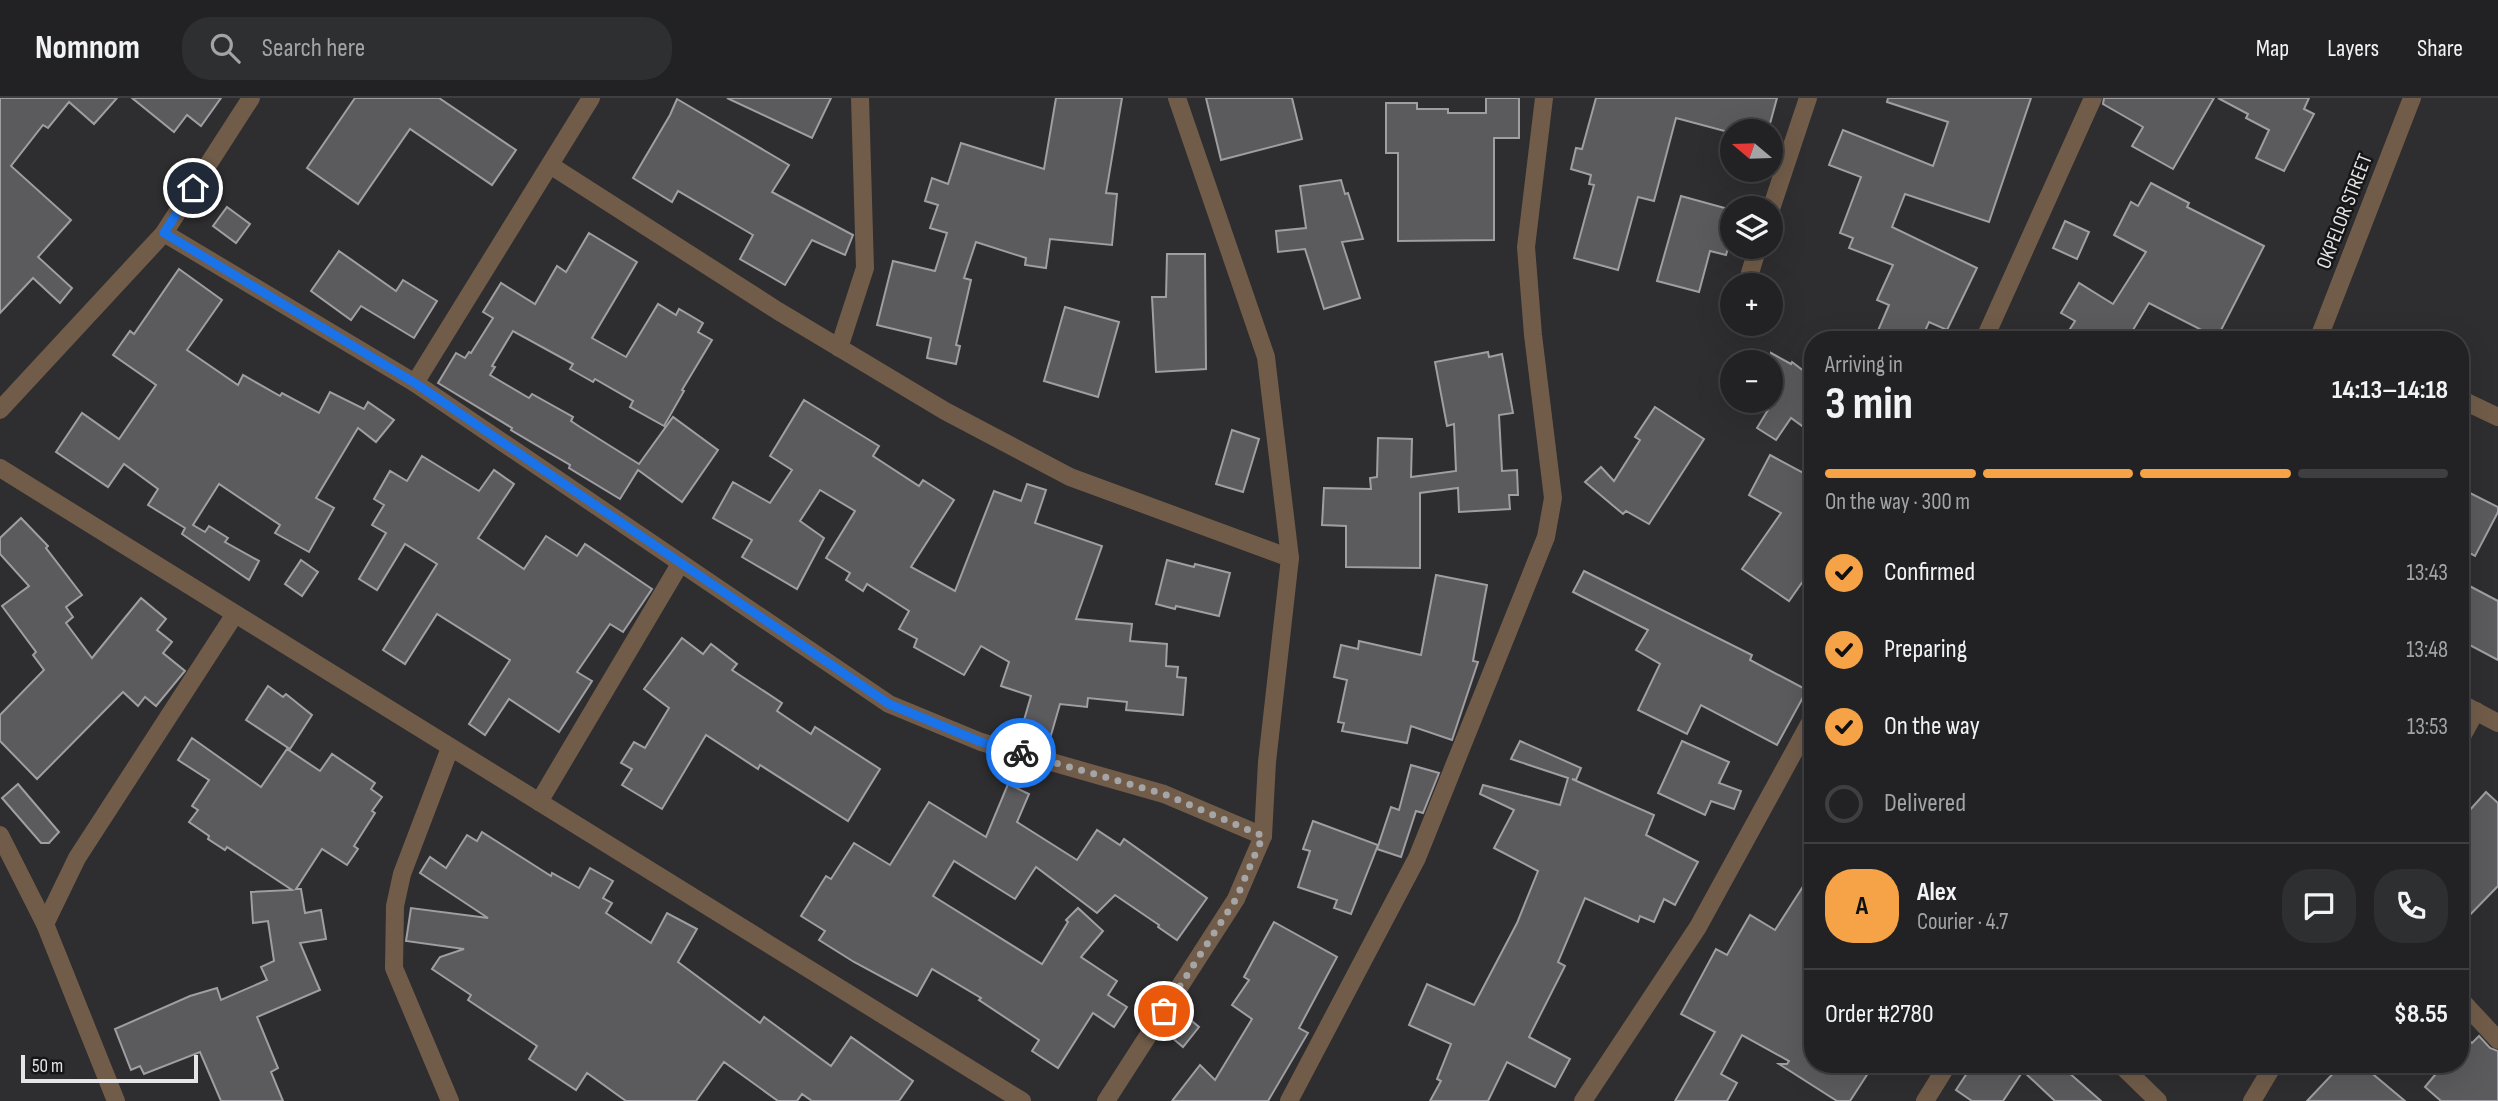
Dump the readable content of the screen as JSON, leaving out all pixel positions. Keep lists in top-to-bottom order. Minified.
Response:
{"streets":{"street":["OKPELOR STREET"]},"scale_bar":"50 m","north":"left","page":{"header":"Nomnom","search":"Search here","nav":["Map","Layers","Share"],"map_buttons":["+","−"],"heading":["3 min","Arriving in","14:13–14:18"],"panel":["Alex","Courier · 4.7","Order #2780","$8.55"],"bar":"On the way · 300 m","list":[["Confirmed","13:43"],["Preparing","13:48"],["On the way","13:53"],"Delivered"],"round":"A","scale":"50 m"}}
